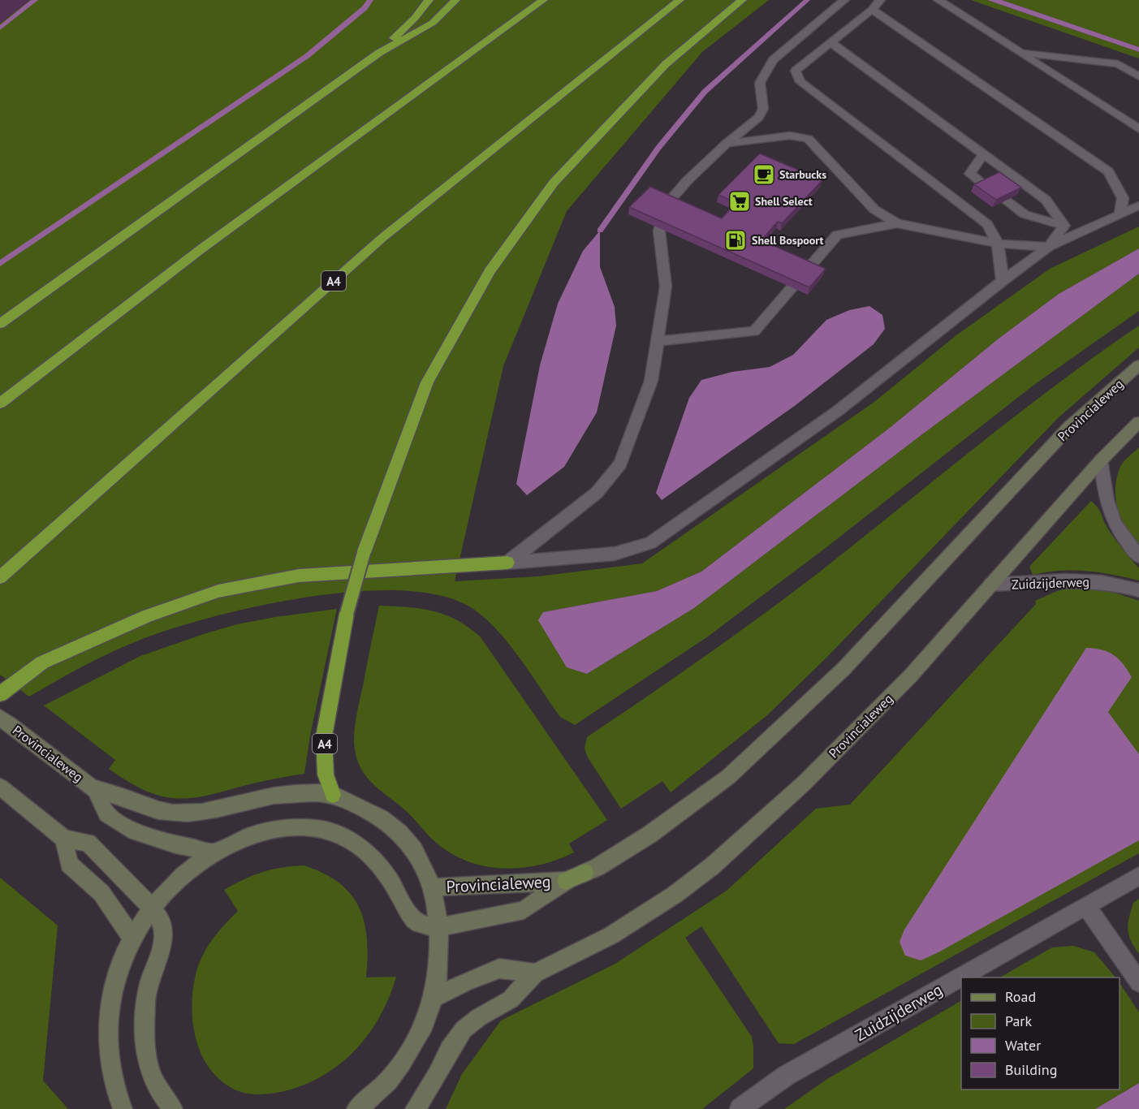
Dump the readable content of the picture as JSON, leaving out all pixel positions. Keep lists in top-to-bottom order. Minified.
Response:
{"streets":{"highway":["A4"],"main road":["Provincialeweg"],"street":["Zuidzijderweg"]},"crossings":[["A4","Provincialeweg"],["Provincialeweg","Zuidzijderweg"]],"places":{"cafe":["Starbucks"],"supermarket":["Shell Select"],"fuel station":["Shell Bospoort"]},"legend":["Road","Park","Water","Building"]}
